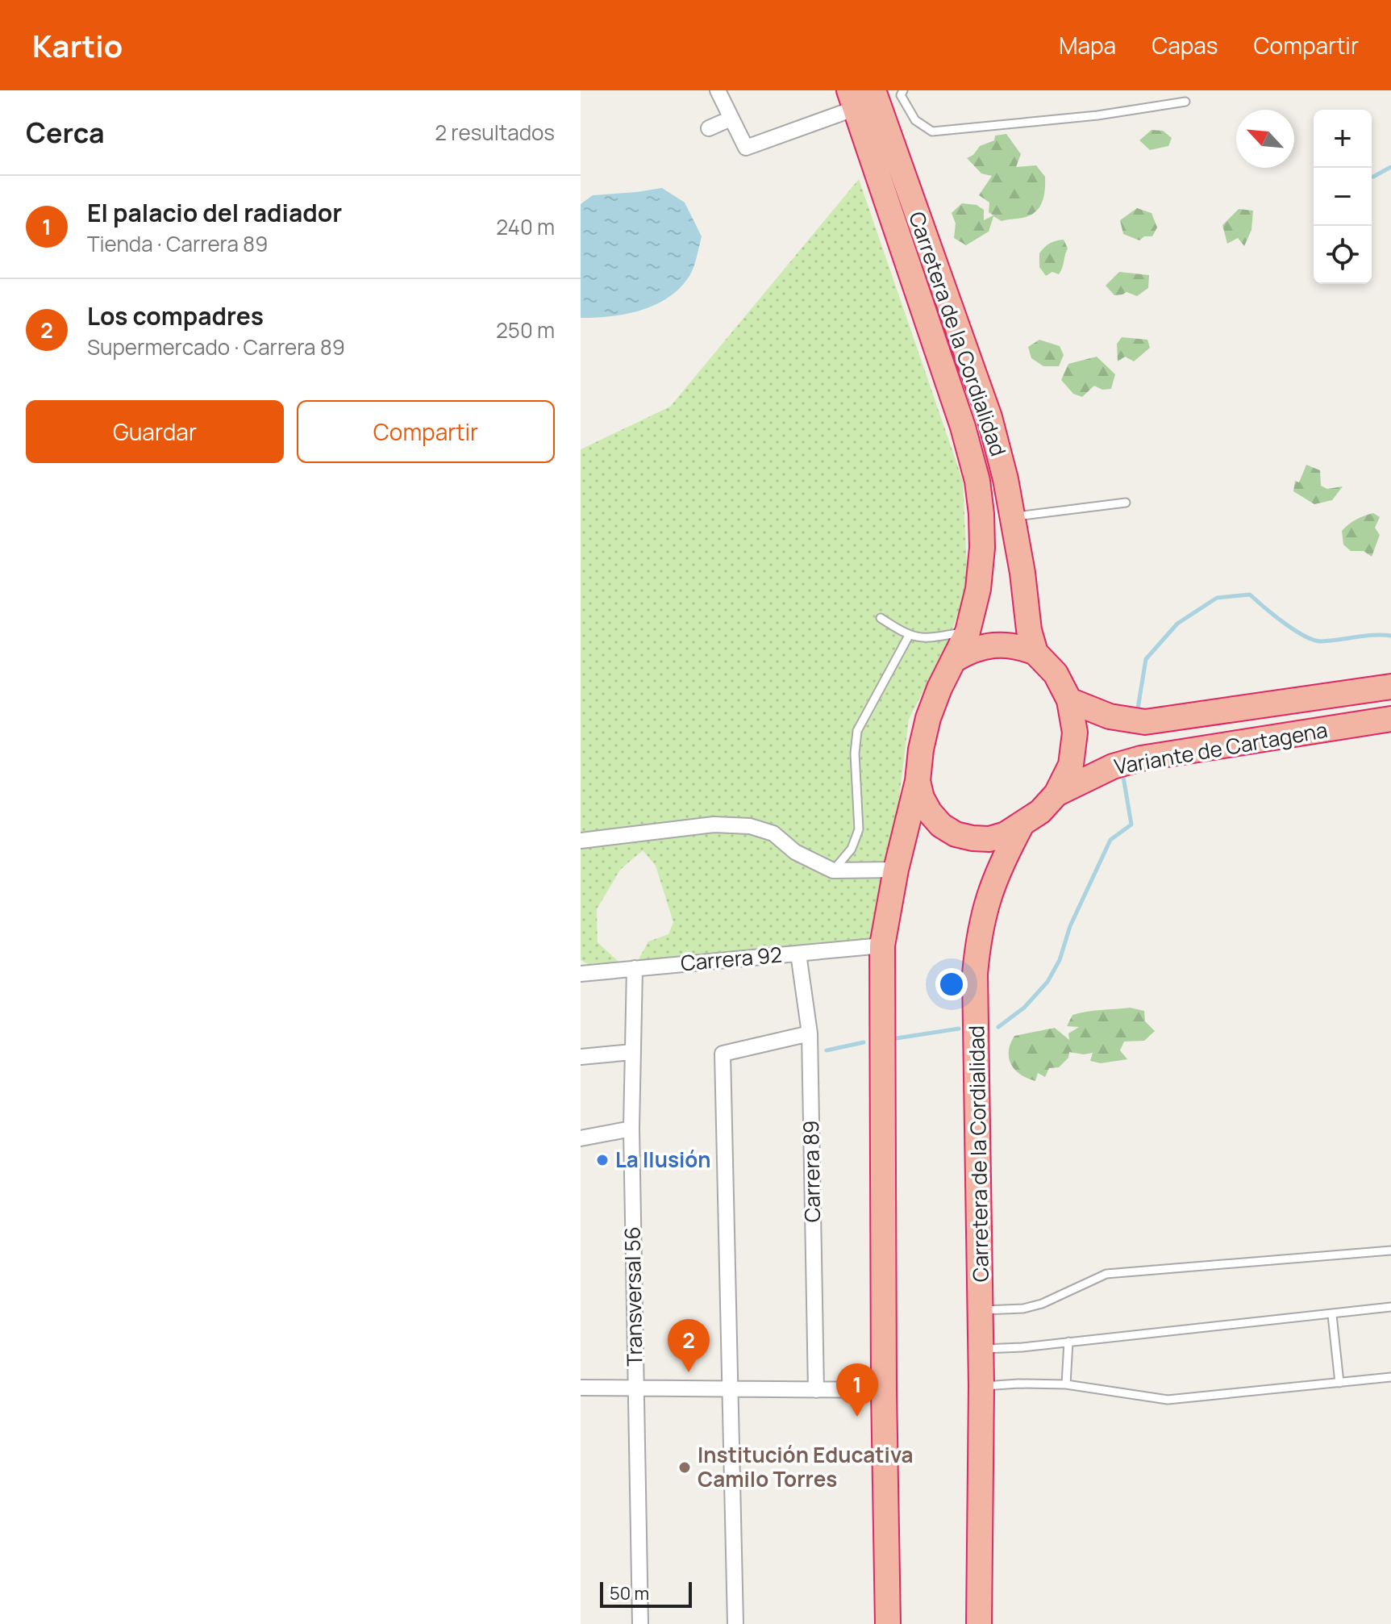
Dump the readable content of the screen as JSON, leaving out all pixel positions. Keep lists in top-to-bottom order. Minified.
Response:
{"streets":{"highway":["Carretera de la Cordialidad","Variante de Cartagena"],"street":["Carrera 92","Carrera 89","Transversal 56"]},"crossings":[["Carretera de la Cordialidad","Variante de Cartagena"],["Carretera de la Cordialidad","Carrera 92"],["Carrera 92","Carrera 89"],["Carrera 92","Transversal 56"]],"places":["La Ilusión","Institución Educativa Camilo Torres"],"scale_bar":"50 m","north":"top left","page":{"header":"Kartio","nav":["Mapa","Capas","Compartir"],"heading":["Cerca","2 resultados"],"map_buttons":["+","−"],"list":[{"mark":"1","name":"El palacio del radiador","note":"Tienda · Carrera 89","value":"240 m"},{"mark":"2","name":"Los compadres","note":"Supermercado · Carrera 89","value":"250 m"}],"buttons":["Guardar","Compartir"],"pins":["2","1"],"scale":"50 m"}}
